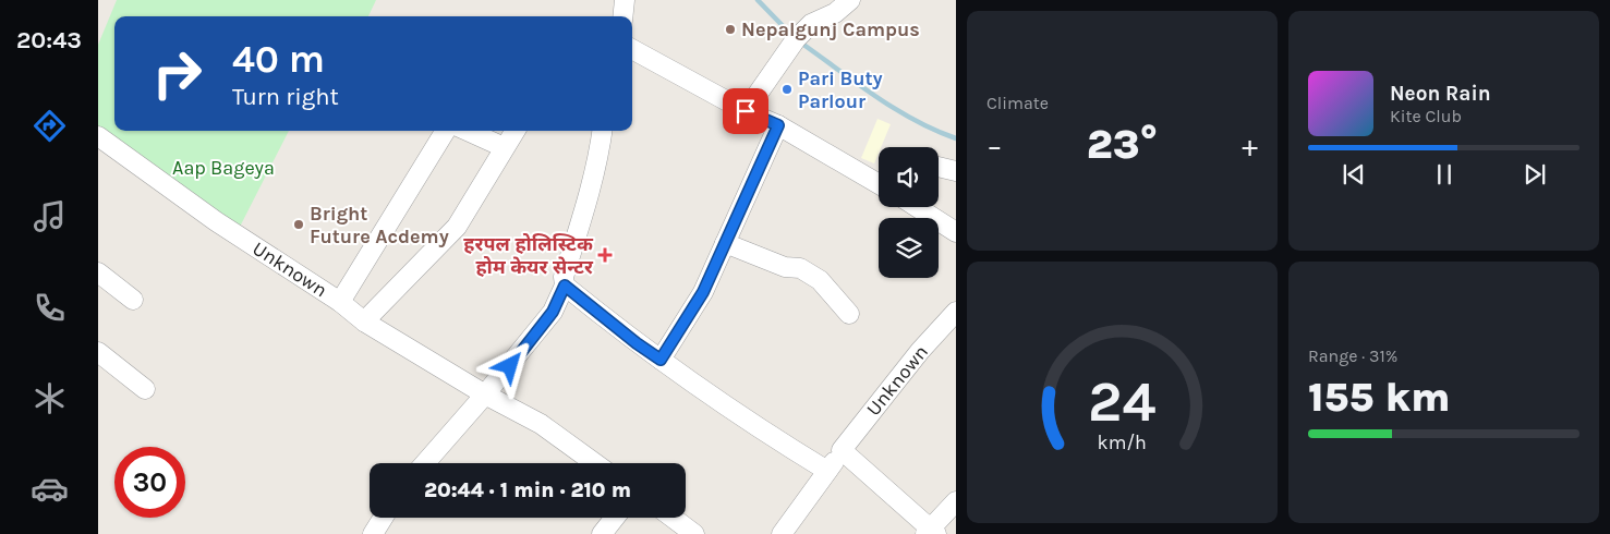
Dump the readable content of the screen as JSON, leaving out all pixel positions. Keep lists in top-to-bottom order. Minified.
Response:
{"streets":{"street":["Unknown"]},"parks":["Aap Bageya"],"places":{"other":["Nepalgunj Campus","Pari Buty Parlour","Bright Future Acdemy"],"health":["हरपल होलिस्टिक होम केयर सेन्टर"]},"page":{"tabs":"20:43","tile":["Climate",["Range · 31%","155 km"]],"turn":["40 m","Turn right"],"song":["Neon Rain","Kite Club"],"heat":["−","23°","+"],"limit":"30","trip":"20:44 · 1 min · 210 m","gauge":["24","km/h"]}}
